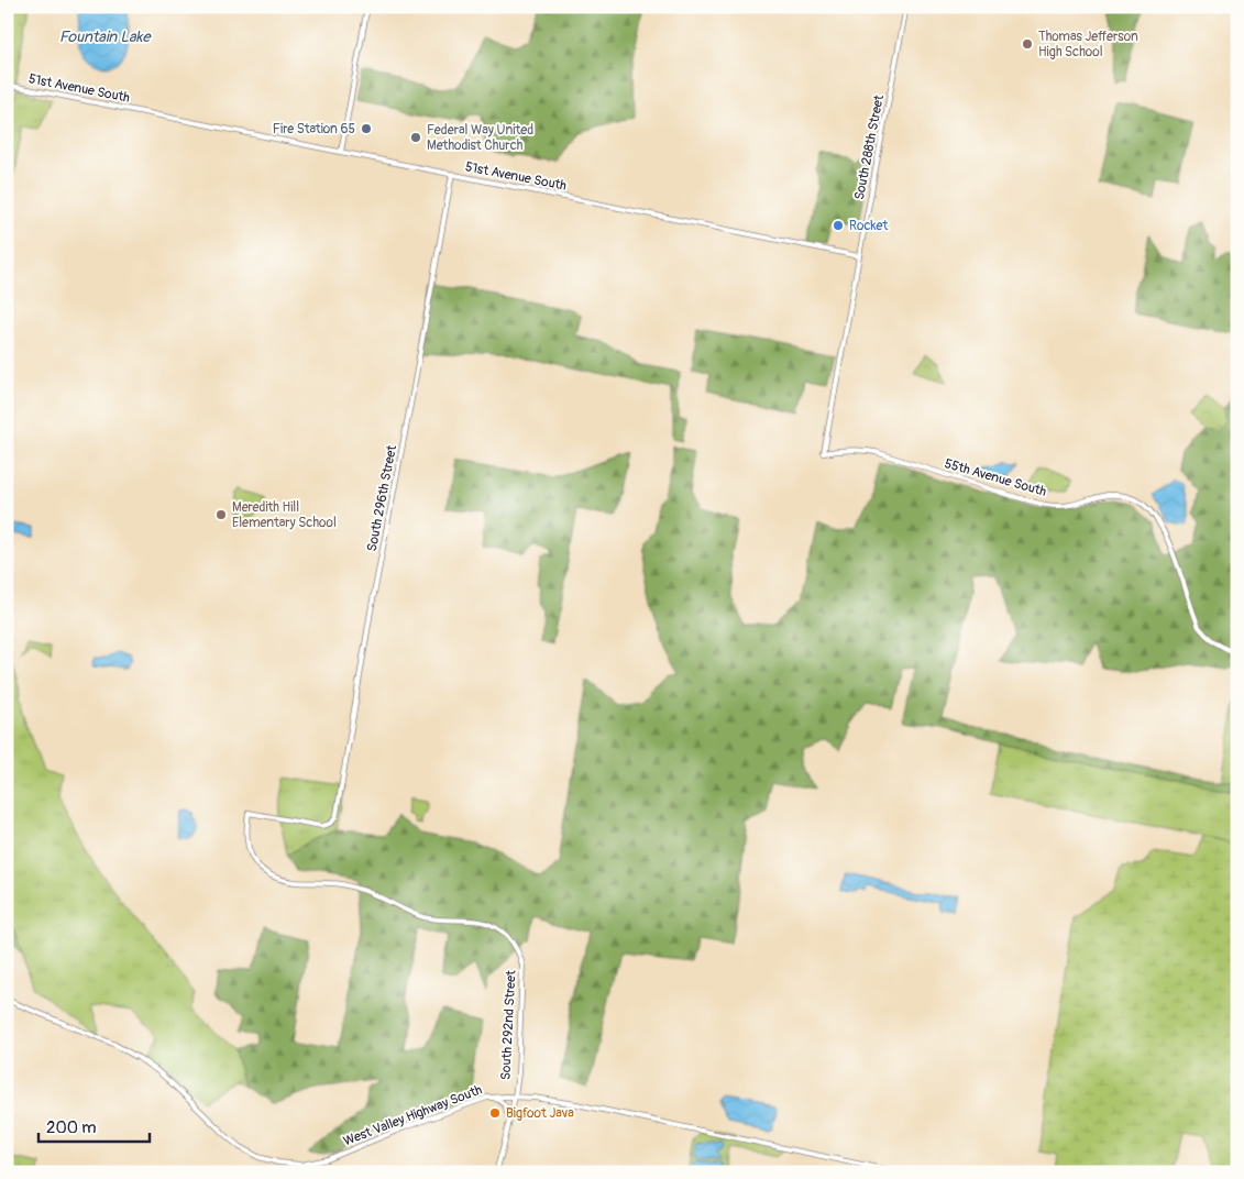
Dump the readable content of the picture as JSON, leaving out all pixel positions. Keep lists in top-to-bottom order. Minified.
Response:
{"streets":{"main road":["51st Avenue South","South 288th Street","55th Avenue South","South 296th Street","South 292nd Street","West Valley Highway South"]},"crossings":[["51st Avenue South","South 288th Street"],["51st Avenue South","South 296th Street"],["South 288th Street","55th Avenue South"],["South 296th Street","South 292nd Street"],["South 292nd Street","West Valley Highway South"]],"water":["Fountain Lake"],"places":["Thomas Jefferson High School","Fire Station 65","Federal Way United Methodist Church","Rocket","Meredith Hill Elementary School","Bigfoot Java"],"scale_bar":"200 m"}
